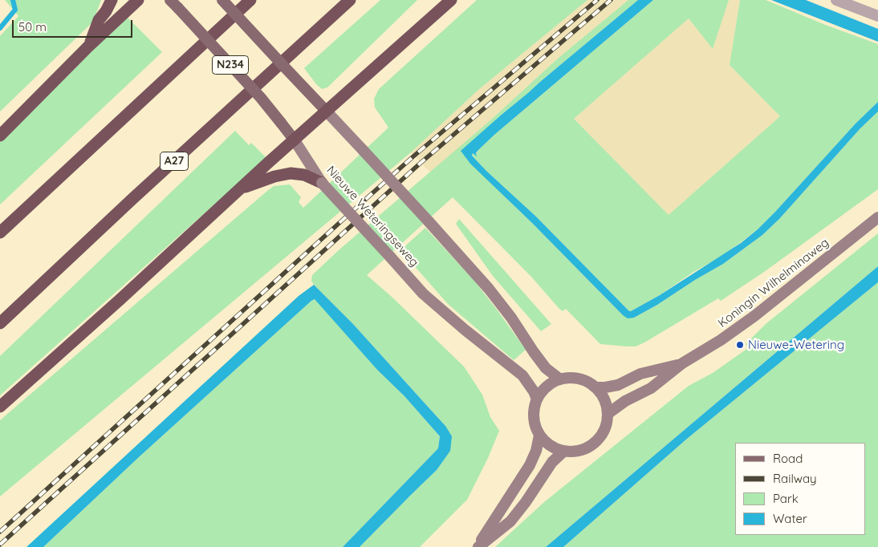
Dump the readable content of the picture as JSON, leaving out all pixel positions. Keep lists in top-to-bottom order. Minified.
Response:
{"streets":{"highway":["A27"],"main road":["N234","Nieuwe Weteringseweg","Koningin Wilhelminaweg"]},"crossings":[["Nieuwe Weteringseweg","Koningin Wilhelminaweg"]],"places":["Nieuwe-Wetering"],"legend":["Road","Railway","Park","Water"],"scale_bar":"50 m"}
